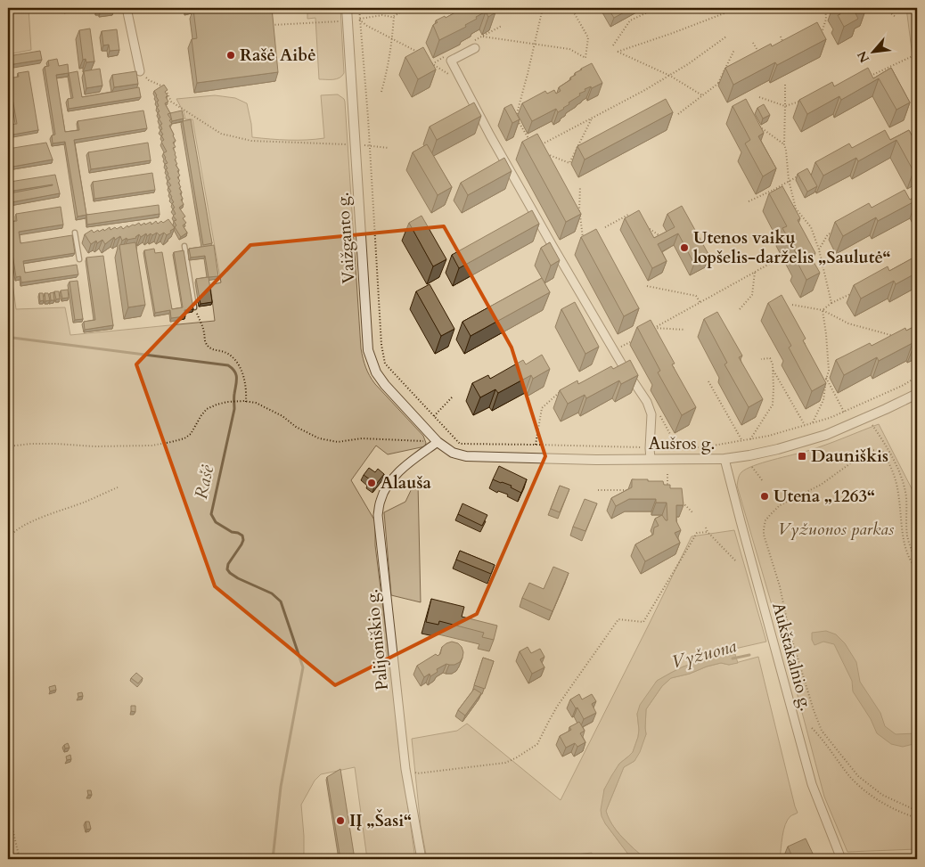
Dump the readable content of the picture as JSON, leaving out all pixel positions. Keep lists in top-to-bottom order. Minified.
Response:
{"streets":{"street":["Vaižganto g.","Aušros g.","Palijoniškio g.","Aukštakalnio g."]},"crossings":[["Vaižganto g.","Aušros g."],["Vaižganto g.","Palijoniškio g."],["Aušros g.","Palijoniškio g."],["Aušros g.","Aukštakalnio g."]],"water":["Rašė","Vyžuona"],"parks":["Vyžuonos parkas"],"places":{"other":["Rašė Aibė","Utenos vaikų lopšelis-darželis „Saulutė“","Alauša","Utena „1263“","IĮ „Šasi“"],"transit":["Dauniškis"]},"north":"bottom left"}
